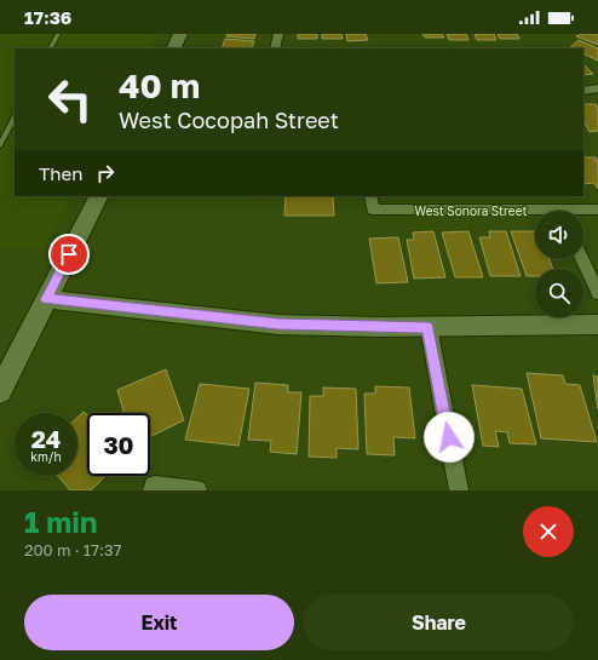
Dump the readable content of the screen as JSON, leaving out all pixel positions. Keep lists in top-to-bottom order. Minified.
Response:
{"streets":{"street":["West Sonora Street"]},"page":{"status":"17:36","turn":["40 m","West Cocopah Street"],"then":"Then","speed":"24 km/h","limit":"30","heading":["1 min","200 m · 17:37"],"buttons":["Exit","Share"]}}
